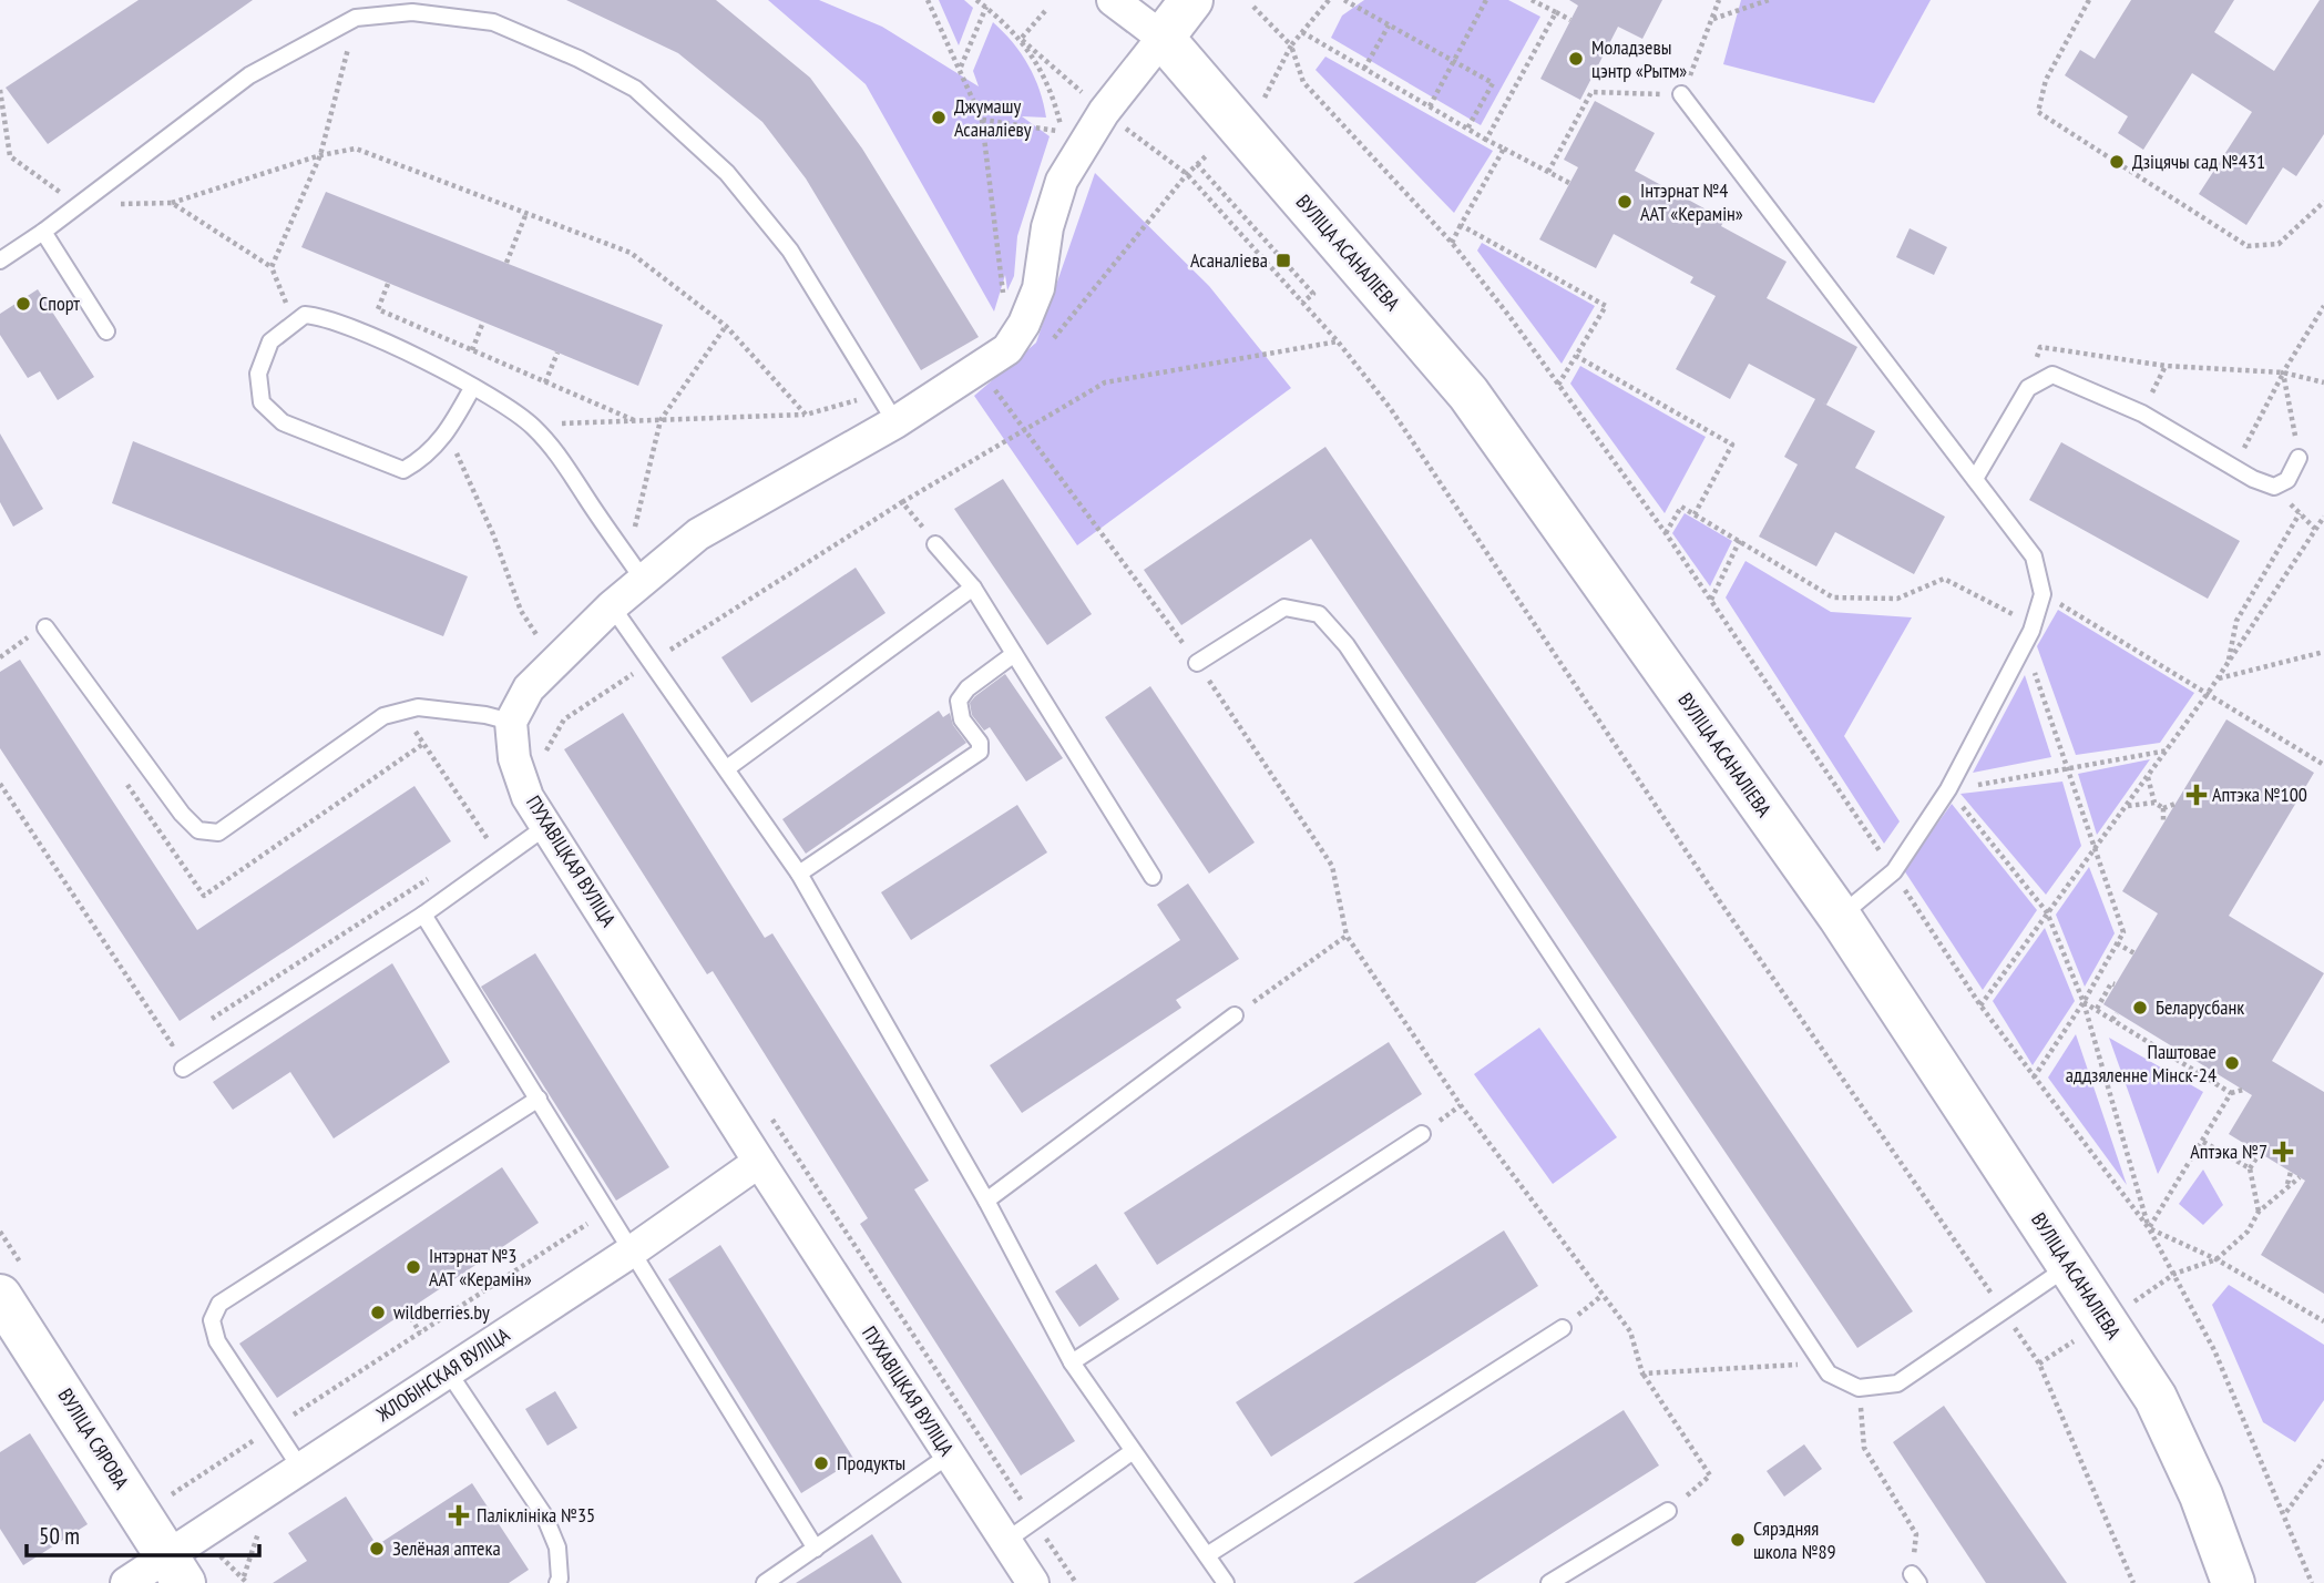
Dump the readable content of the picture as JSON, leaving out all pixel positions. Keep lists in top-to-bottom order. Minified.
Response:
{"streets":{"main road":["ВУЛІЦА АСАНАЛІЕВА","ВУЛІЦА СЯРОВА"],"street":["ПУХАВІЦКАЯ ВУЛІЦА","ЖЛОБІНСКАЯ ВУЛІЦА"]},"crossings":[["ПУХАВІЦКАЯ ВУЛІЦА","ЖЛОБІНСКАЯ ВУЛІЦА"],["ЖЛОБІНСКАЯ ВУЛІЦА","ВУЛІЦА СЯРОВА"]],"places":{"other":["Моладзевы цэнтр «Рытм»","Джумашу Асаналіеву","Дзіцячы сад №431","Інтэрнат №4 ААТ «Керамін»","Спорт","Беларусбанк","Паштовае аддзяленне Мінск-24","Інтэрнат №3 ААТ «Керамін»","wildberries.by","Продукты","Сярэдняя школа №89","Зелёная аптека"],"transit":["Асаналіева"],"health":["Аптэка №100","Аптэка №7","Паліклініка №35"]},"scale_bar":"50 m"}
